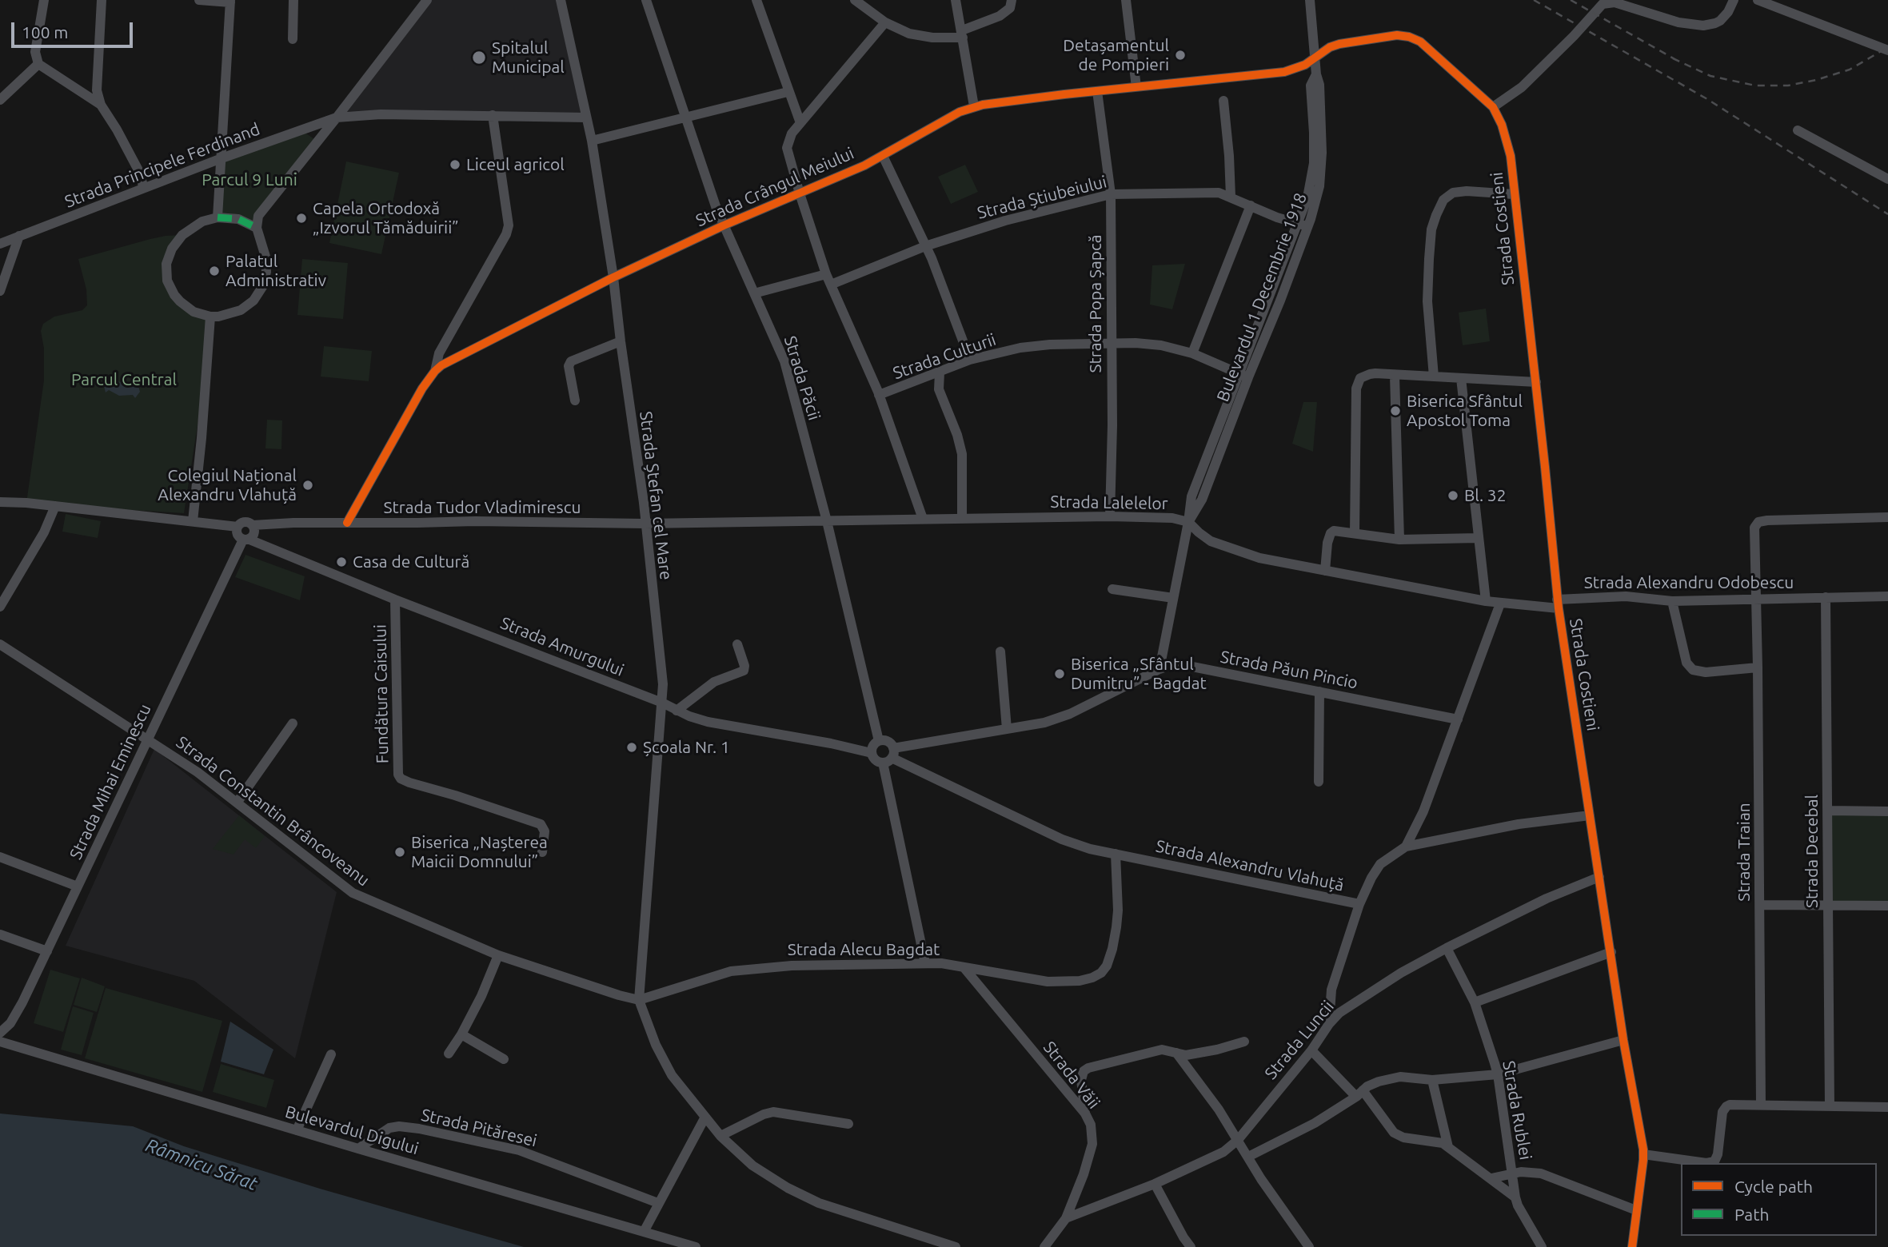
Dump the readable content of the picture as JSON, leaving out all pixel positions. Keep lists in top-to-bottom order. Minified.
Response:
{"streets":{"street":["Strada Principele Ferdinand","Strada Crângul Meiului","Strada Știubeiului","Strada Costieni","Bulevardul 1 Decembrie 1918","Strada Popa Șapcă","Strada Culturii","Strada Păcii","Strada Ștefan cel Mare","Strada Lalelelor","Strada Tudor Vladimirescu","Strada Alexandru Odobescu","Strada Amurgului","Strada Păun Pincio","Fundătura Caisului","Strada Mihai Eminescu","Strada Constantin Brâncoveanu","Strada Decebal","Strada Traian","Strada Alexandru Vlahuță","Strada Alecu Bagdat","Strada Luncii","Strada Văii","Strada Rublei","Strada Pităresei","Bulevardul Digului"]},"crossings":[["Strada Principele Ferdinand","Strada Ștefan cel Mare"],["Strada Crângul Meiului","Strada Costieni"],["Strada Crângul Meiului","Bulevardul 1 Decembrie 1918"],["Strada Crângul Meiului","Strada Popa Șapcă"],["Strada Crângul Meiului","Strada Păcii"],["Strada Crângul Meiului","Strada Ștefan cel Mare"],["Strada Crângul Meiului","Strada Tudor Vladimirescu"],["Strada Știubeiului","Bulevardul 1 Decembrie 1918"],["Strada Știubeiului","Strada Popa Șapcă"],["Strada Costieni","Strada Lalelelor"],["Strada Costieni","Strada Alexandru Odobescu"],["Strada Costieni","Strada Alexandru Vlahuță"],["Strada Costieni","Strada Luncii"],["Bulevardul 1 Decembrie 1918","Strada Culturii"],["Bulevardul 1 Decembrie 1918","Strada Lalelelor"],["Bulevardul 1 Decembrie 1918","Strada Păun Pincio"],["Strada Popa Șapcă","Strada Culturii"],["Strada Popa Șapcă","Strada Lalelelor"],["Strada Păcii","Strada Lalelelor"],["Strada Păcii","Strada Amurgului"],["Strada Păcii","Strada Păun Pincio"],["Strada Păcii","Strada Alexandru Vlahuță"],["Strada Ștefan cel Mare","Strada Lalelelor"],["Strada Ștefan cel Mare","Strada Tudor Vladimirescu"],["Strada Ștefan cel Mare","Strada Amurgului"],["Strada Ștefan cel Mare","Strada Constantin Brâncoveanu"],["Strada Ștefan cel Mare","Strada Alecu Bagdat"],["Strada Lalelelor","Strada Tudor Vladimirescu"],["Strada Lalelelor","Strada Alexandru Odobescu"],["Strada Tudor Vladimirescu","Strada Amurgului"],["Strada Tudor Vladimirescu","Strada Mihai Eminescu"],["Strada Alexandru Odobescu","Strada Decebal"],["Strada Alexandru Odobescu","Strada Traian"],["Strada Amurgului","Strada Păun Pincio"],["Strada Amurgului","Fundătura Caisului"],["Strada Amurgului","Strada Mihai Eminescu"],["Strada Amurgului","Strada Alexandru Vlahuță"],["Strada Păun Pincio","Strada Alexandru Vlahuță"],["Strada Mihai Eminescu","Strada Constantin Brâncoveanu"],["Strada Constantin Brâncoveanu","Strada Alecu Bagdat"],["Strada Alexandru Vlahuță","Strada Alecu Bagdat"],["Strada Alecu Bagdat","Strada Văii"],["Strada Luncii","Strada Văii"],["Strada Luncii","Strada Rublei"],["Strada Pităresei","Bulevardul Digului"]],"water":["Râmnicu Sărat"],"parks":["Parcul 9 Luni","Parcul Central"],"places":["Detașamentul de Pompieri","Spitalul Municipal","Liceul agricol","Capela Ortodoxă „Izvorul Tămăduirii”","Palatul Administrativ","Biserica Sfântul Apostol Toma","Colegiul Național Alexandru Vlahuță","Bl. 32","Casa de Cultură","Biserica „Sfântul Dumitru” - Bagdat","Școala Nr. 1","Biserica „Nașterea Maicii Domnului”"],"legend":["Cycle path","Path"],"scale_bar":"100 m"}
